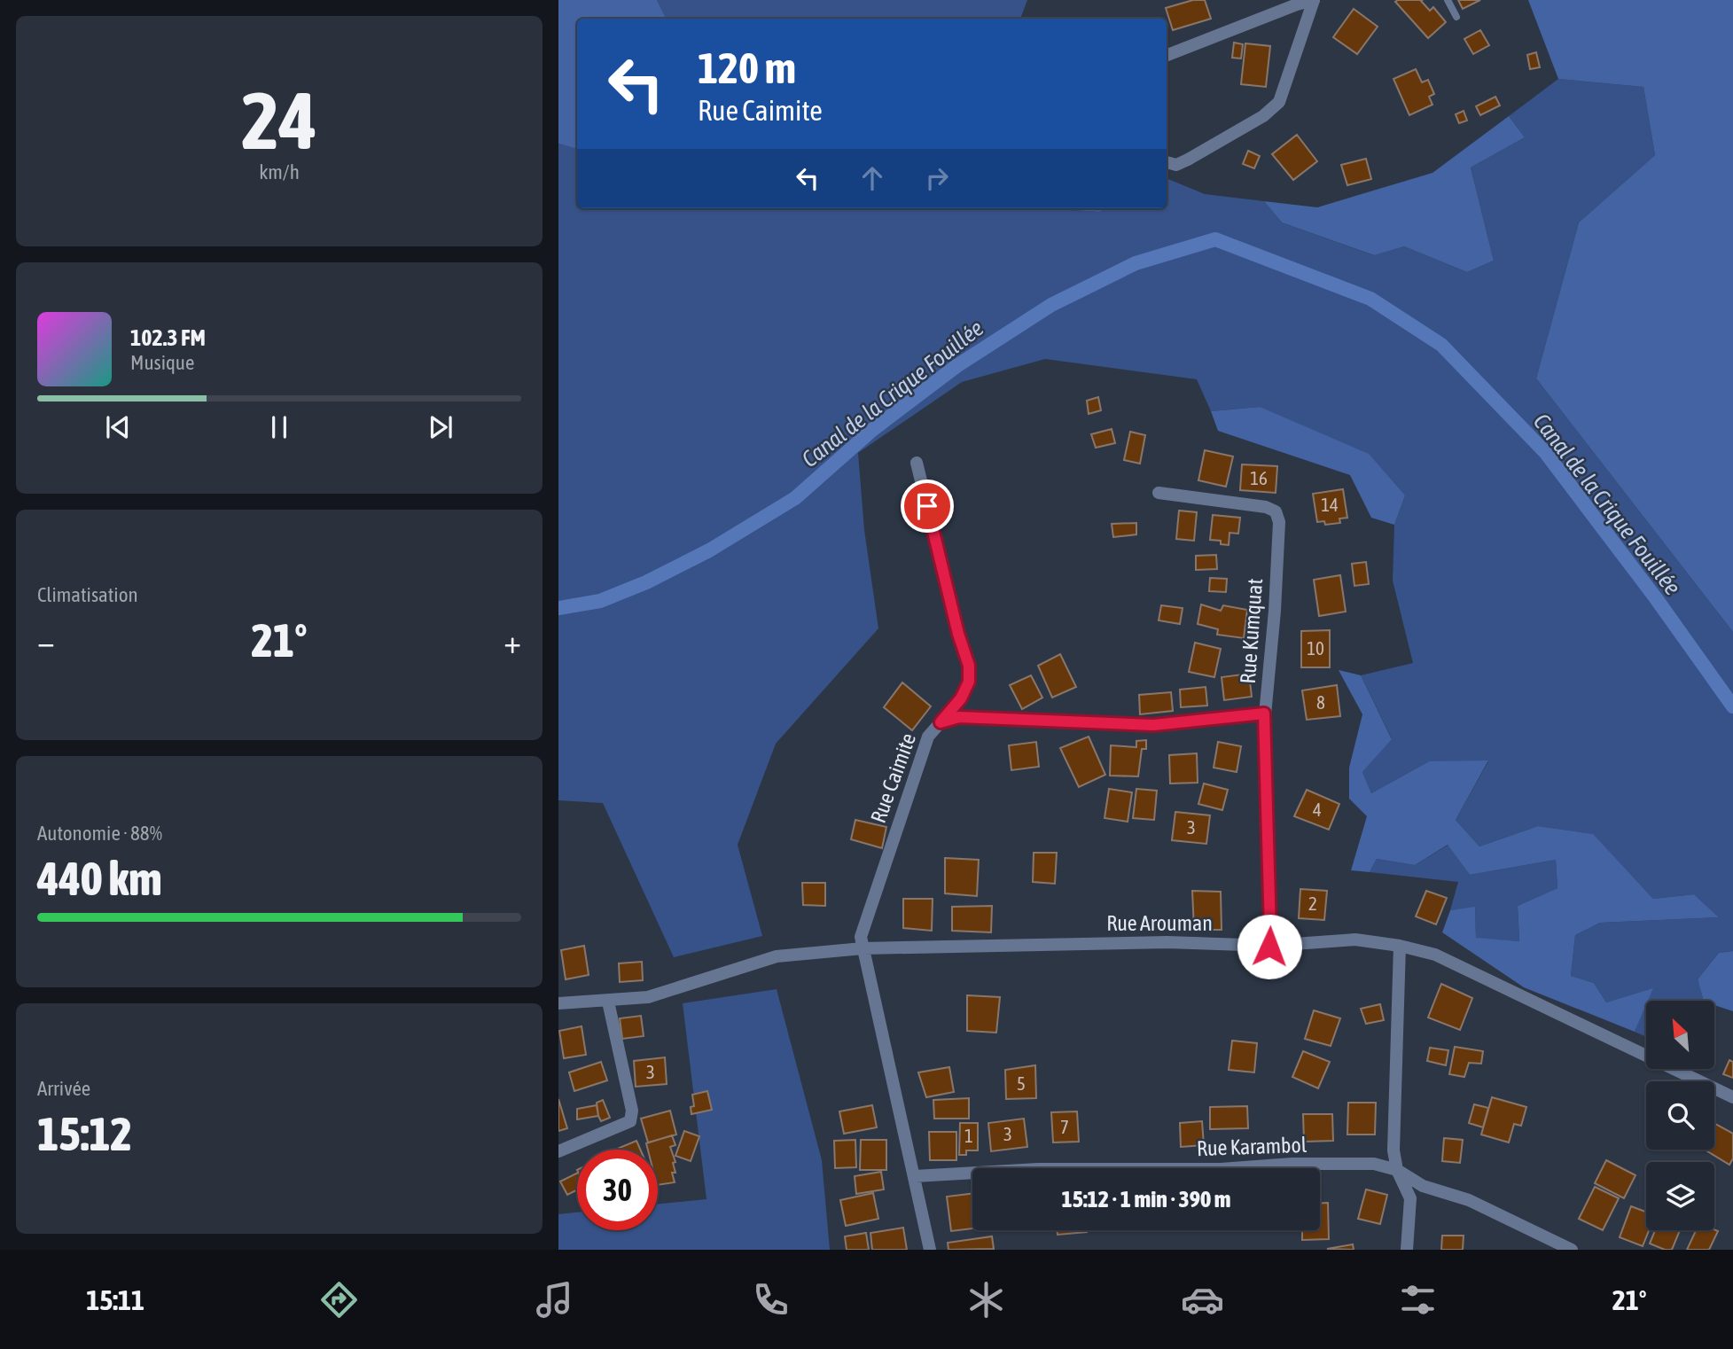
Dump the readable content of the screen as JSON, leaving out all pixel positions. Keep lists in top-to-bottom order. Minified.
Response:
{"streets":{"street":["Rue Kumquat","Rue Caimite","Rue Arouman","Rue Karambol"]},"crossings":[["Rue Kumquat","Rue Caimite"],["Rue Kumquat","Rue Arouman"],["Rue Caimite","Rue Arouman"],["Rue Caimite","Rue Karambol"]],"water":["Canal de la Crique Fouillée"],"house_numbers":["16","14","10","8","4","3","2","3","5","7","3","1"],"north":"top left","page":{"tile":[["24","km/h"],"Climatisation",["Autonomie · 88%","440 km"],["Arrivée","15:12"]],"turn":["120 m","Rue Caimite"],"song":["102.3 FM","Musique"],"heat":["−","21°","+"],"limit":"30","trip":"15:12 · 1 min · 390 m","tabs":["15:11","21°"]}}
